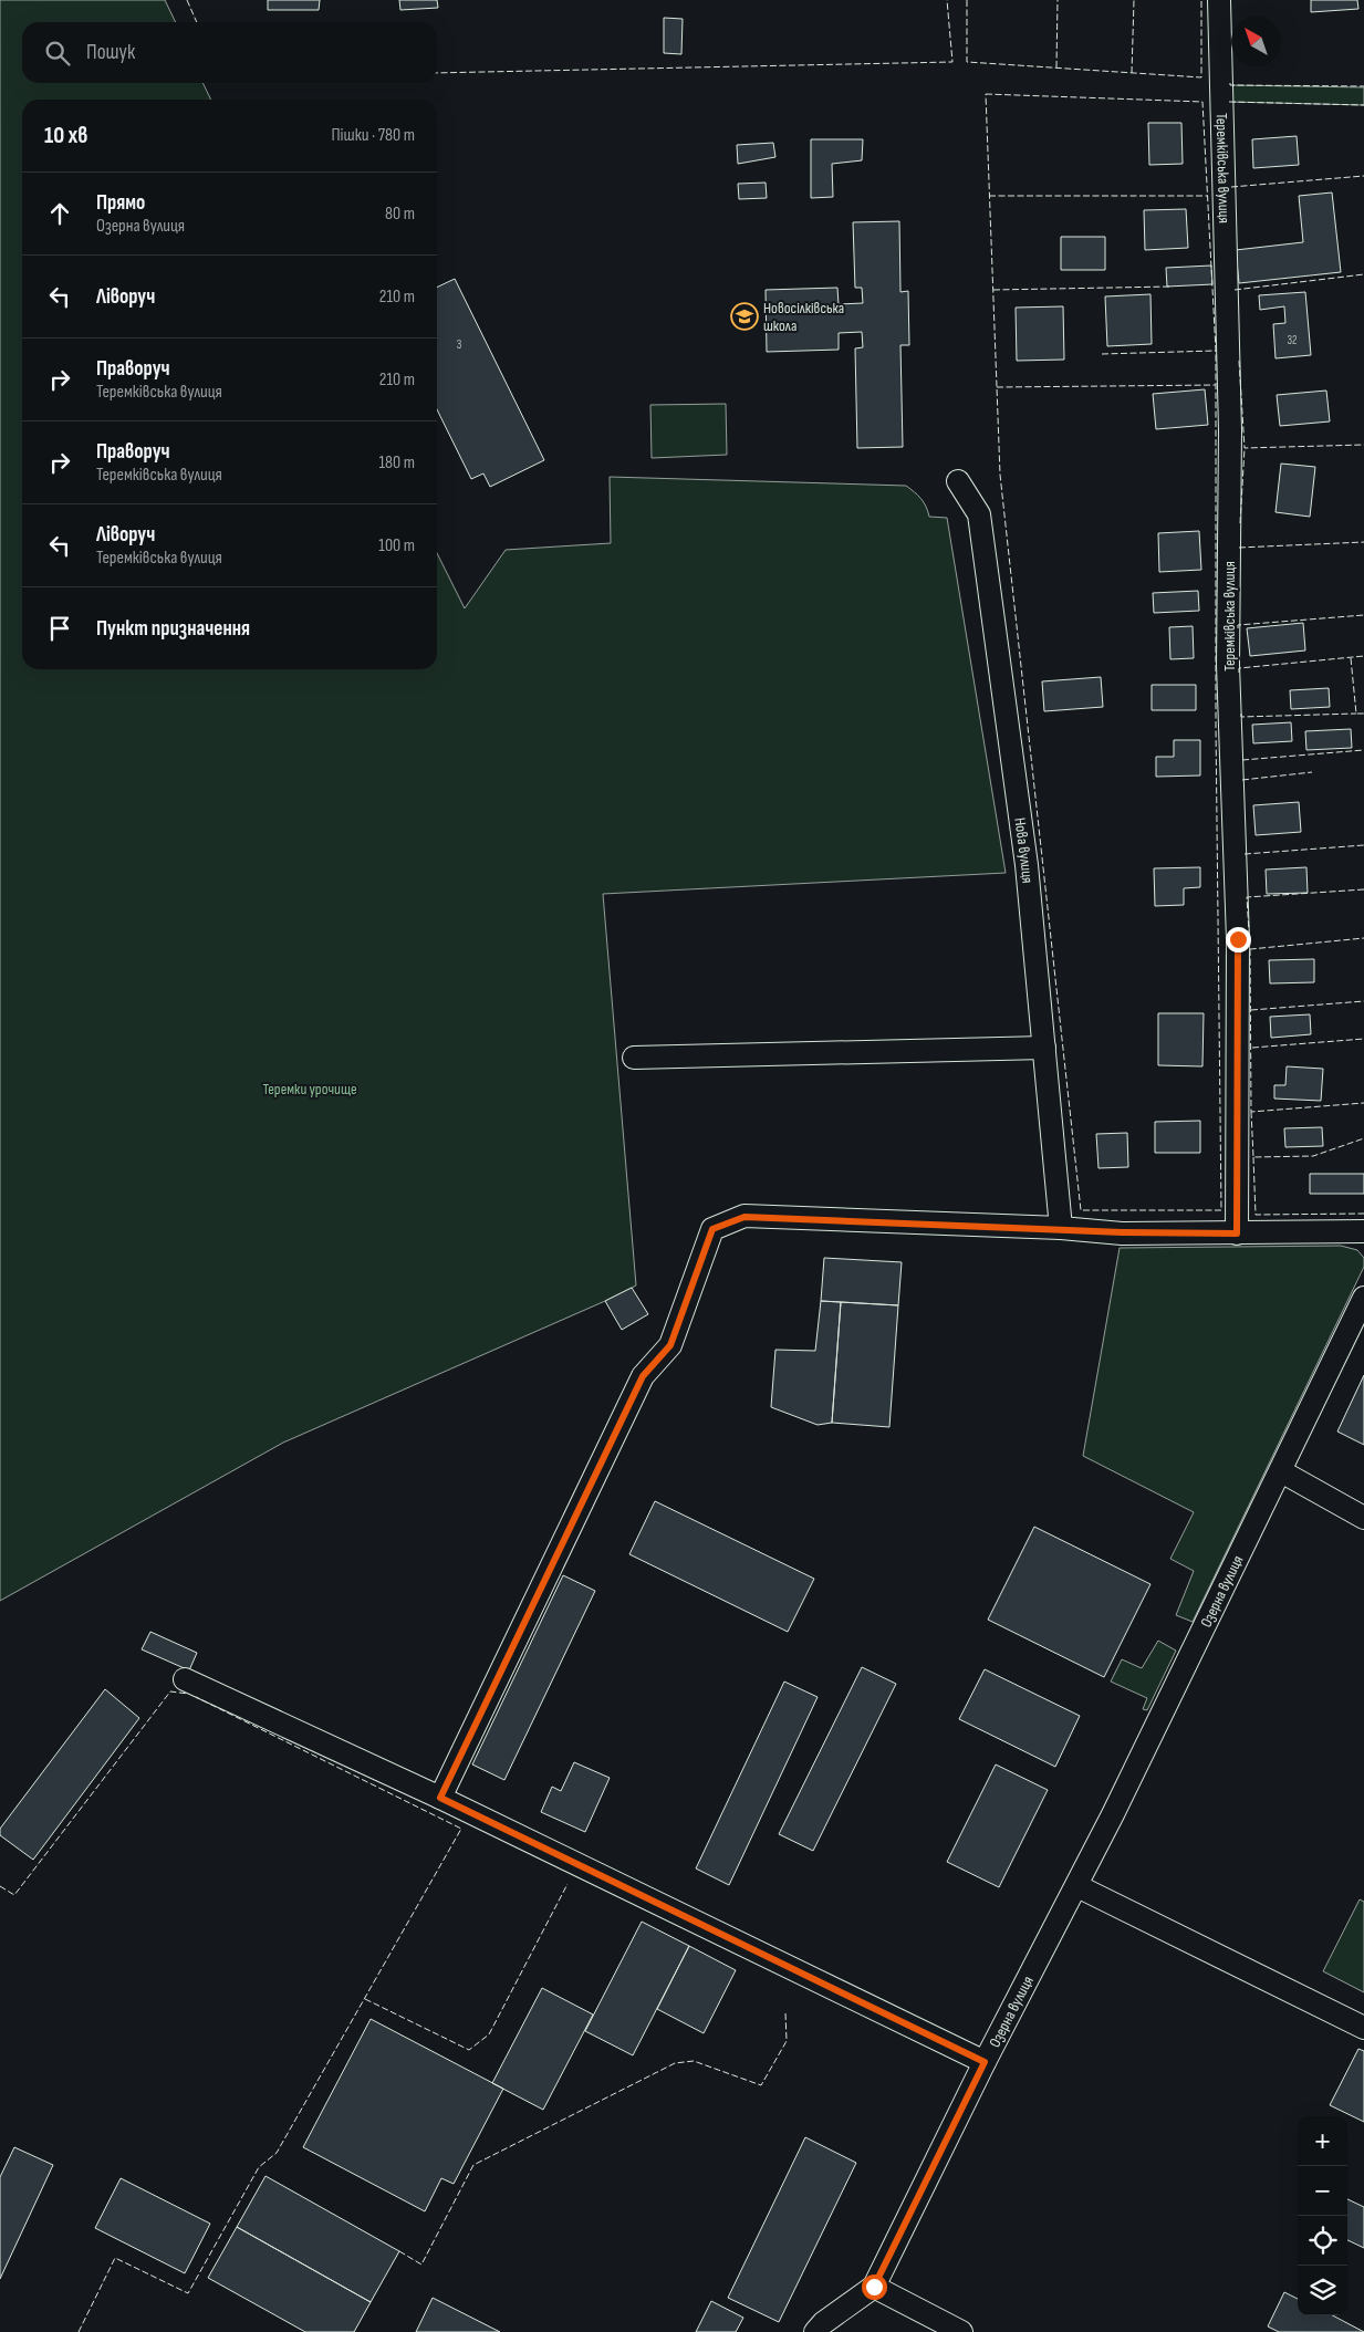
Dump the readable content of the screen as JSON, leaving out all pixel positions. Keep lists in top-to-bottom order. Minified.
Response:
{"streets":{"street":["Теремківська вулиця","Нова вулиця","Озерна вулиця"]},"parks":["Теремки урочище"],"places":{"school or university":["Новосілківська школа"]},"house_numbers":["32","3"],"north":"top left","page":{"search":"Пошук","heading":["10 хв","Пішки · 780 m"],"list":[["Прямо","Озерна вулиця","80 m"],["Ліворуч","210 m"],["Праворуч","Теремківська вулиця","210 m"],["Праворуч","Теремківська вулиця","180 m"],["Ліворуч","Теремківська вулиця","100 m"],"Пункт призначення"],"map_buttons":["+","−"]}}
